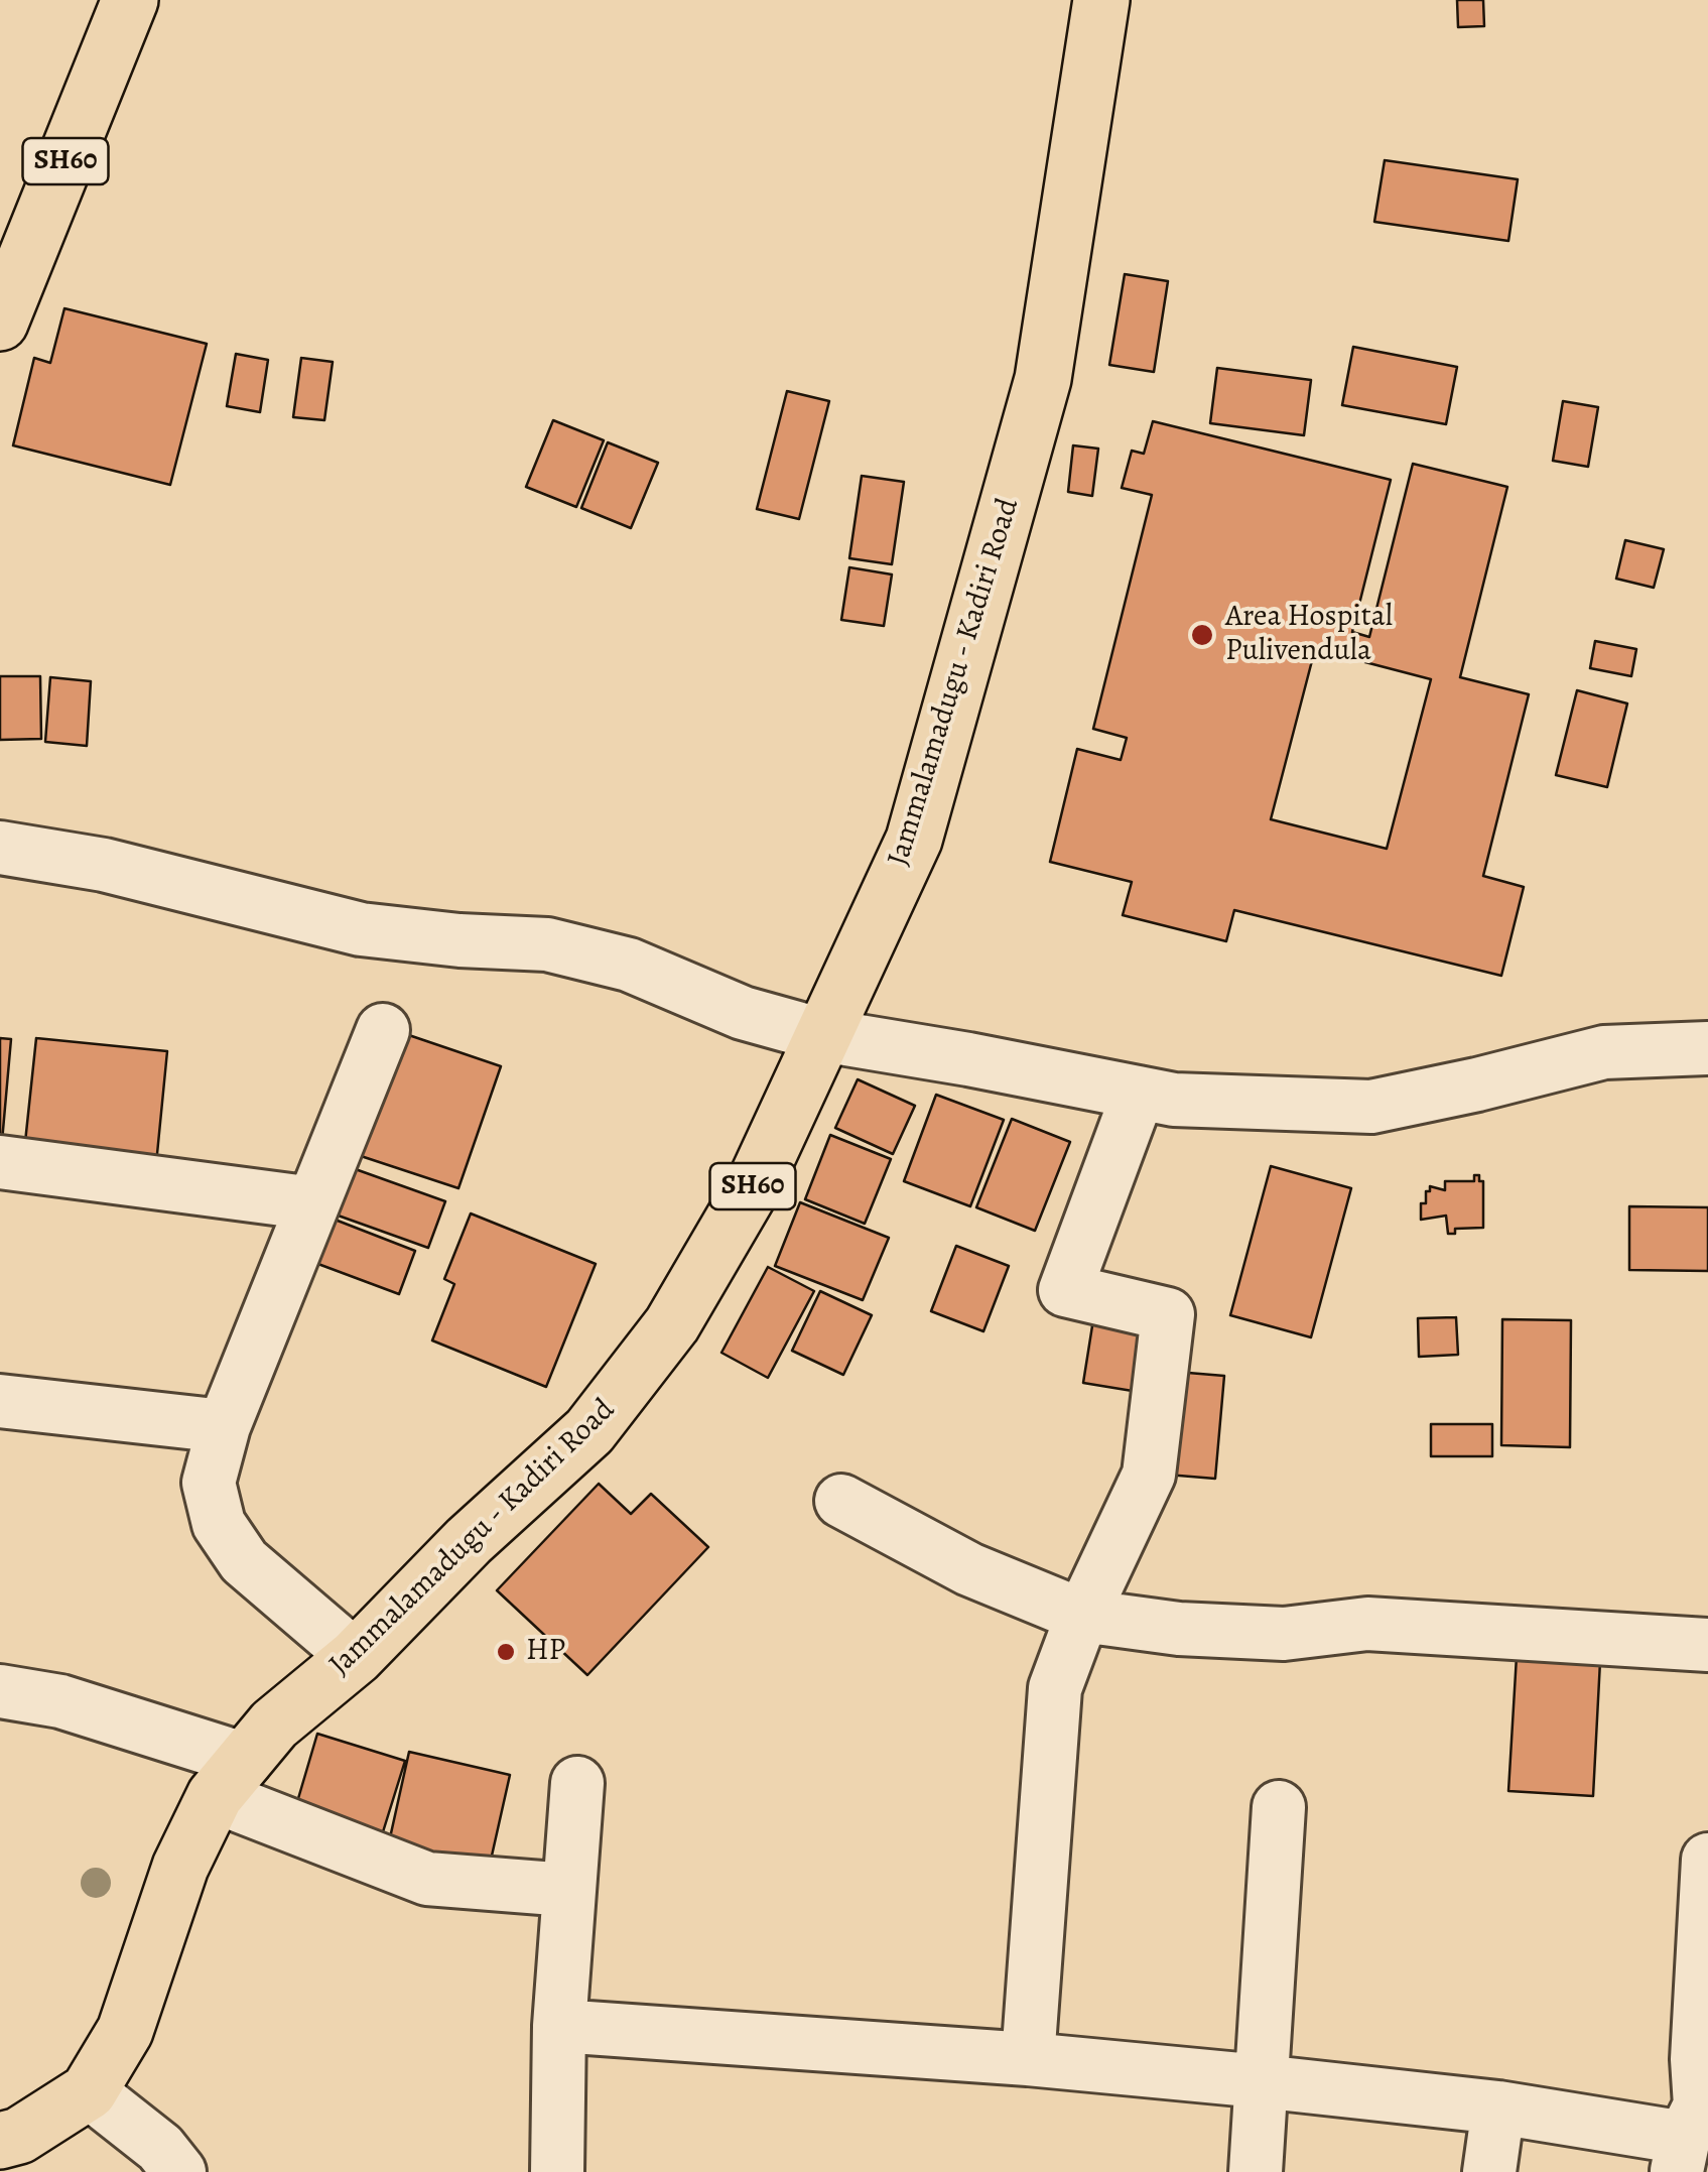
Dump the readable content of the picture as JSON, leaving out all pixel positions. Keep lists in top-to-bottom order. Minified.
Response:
{"streets":{"main road":["SH60","Jammalamadugu - Kadiri Road"]},"places":["Area Hospital Pulivendula","HP"]}
